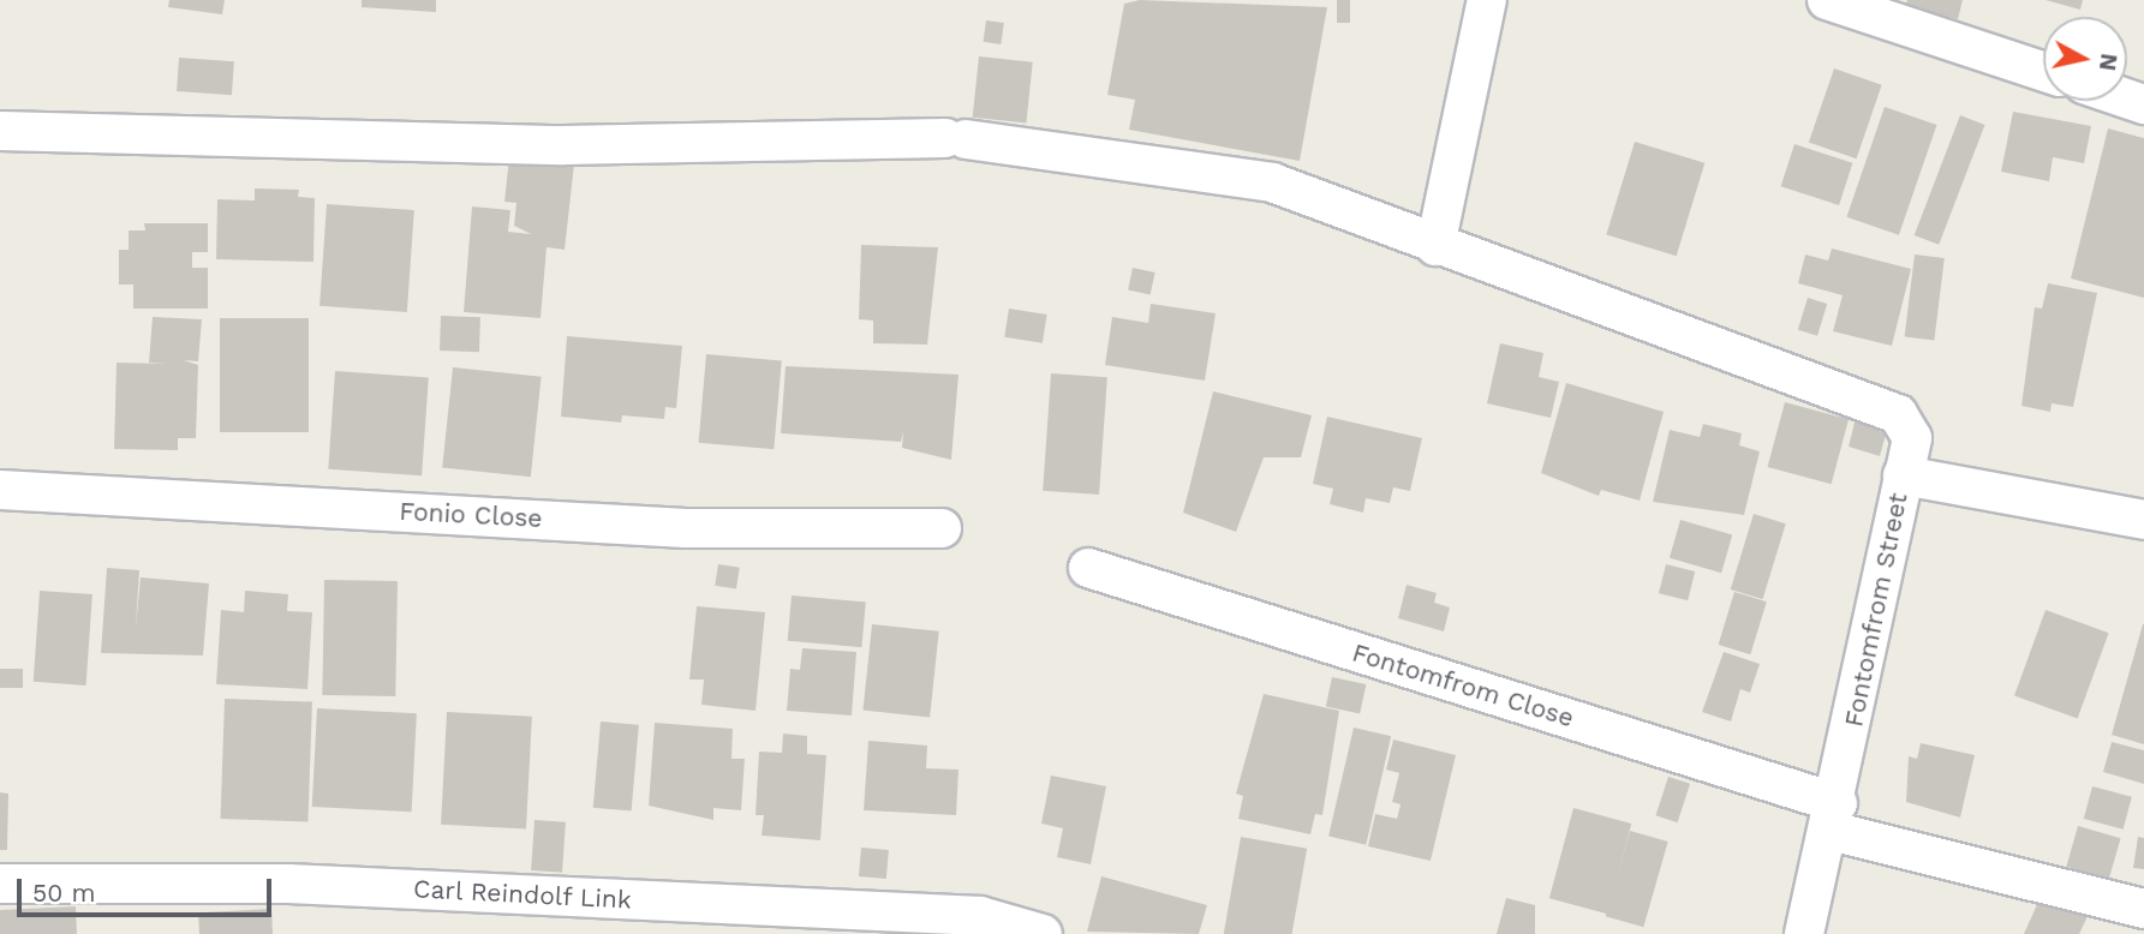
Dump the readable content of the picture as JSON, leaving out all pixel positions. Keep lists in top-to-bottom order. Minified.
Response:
{"streets":{"street":["Fonio Close","Fontomfrom Street","Fontomfrom Close","Carl Reindolf Link"]},"crossings":[["Fontomfrom Street","Fontomfrom Close"]],"scale_bar":"50 m","north":"right"}
